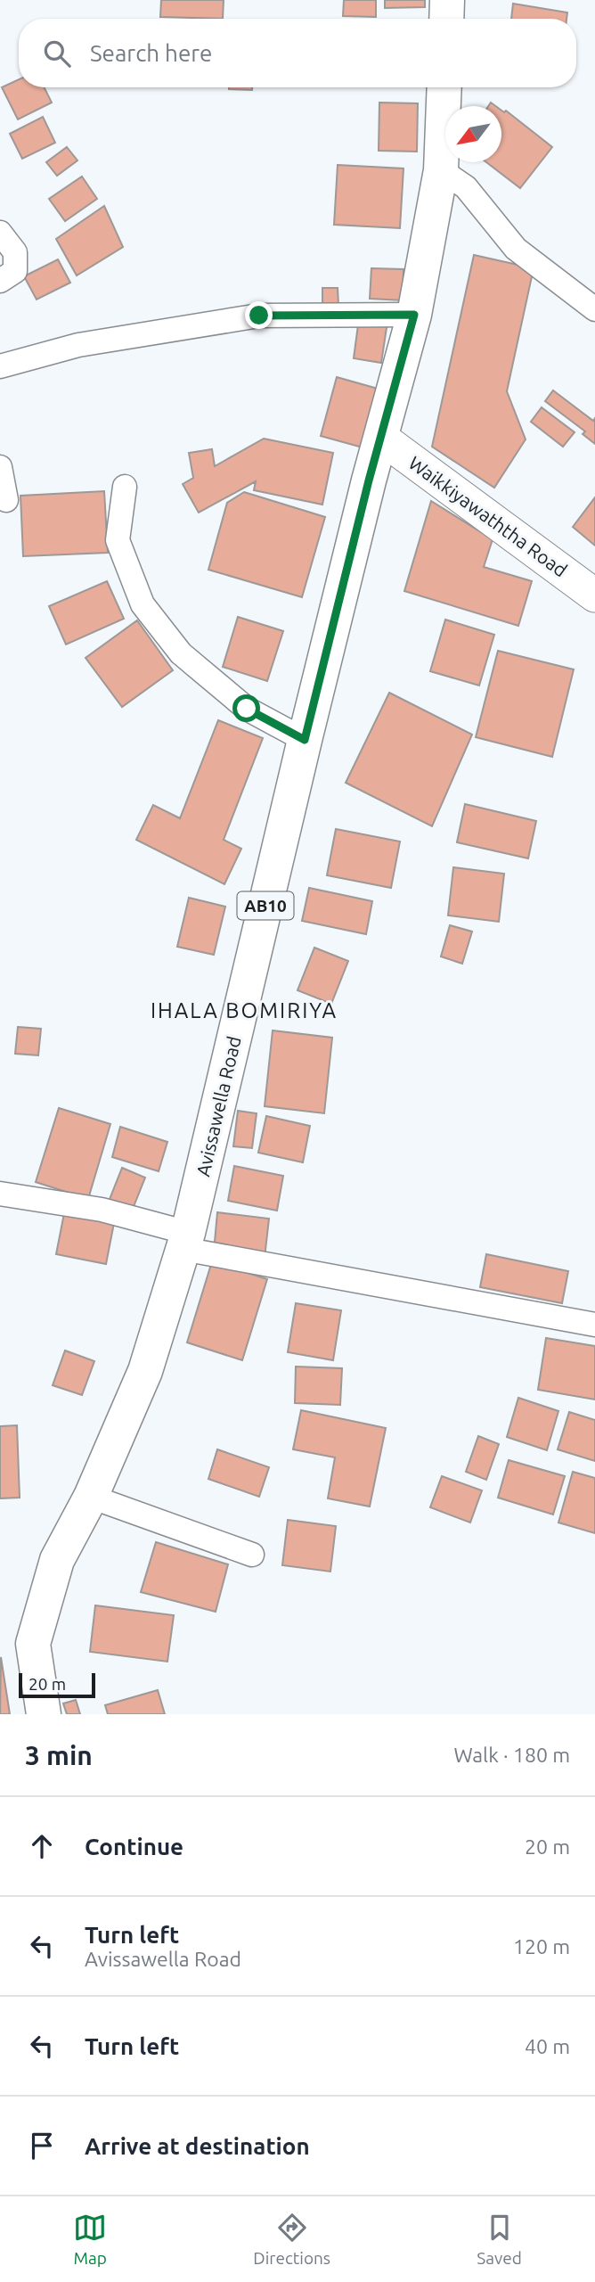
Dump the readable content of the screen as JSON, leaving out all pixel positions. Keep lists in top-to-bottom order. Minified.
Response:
{"streets":{"main road":["AB10","Avissawella Road"],"street":["Waikkiyawaththa Road"]},"crossings":[["Waikkiyawaththa Road","Avissawella Road"]],"districts":["IHALA BOMIRIYA"],"scale_bar":"20 m","north":"bottom left","page":{"search":"Search here","scale":"20 m","heading":["3 min","Walk · 180 m"],"list":[["Continue","20 m"],["Turn left","Avissawella Road","120 m"],["Turn left","40 m"],"Arrive at destination"],"nav":["Map","Directions","Saved"]}}
